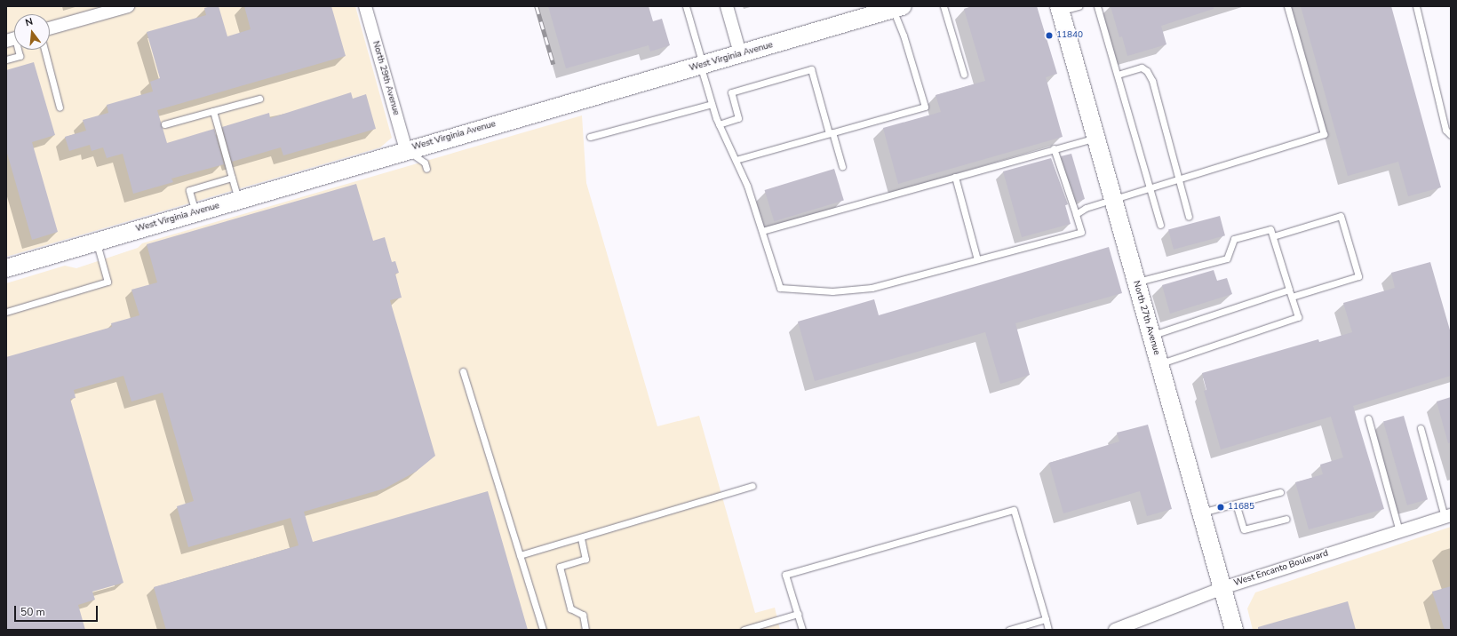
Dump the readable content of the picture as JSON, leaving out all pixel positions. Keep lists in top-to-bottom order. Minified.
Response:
{"streets":{"street":["West Virginia Avenue","North 29th Avenue","North 27th Avenue","West Encanto Boulevard"]},"crossings":[["West Virginia Avenue","North 29th Avenue"],["North 27th Avenue","West Encanto Boulevard"]],"places":["11840","11685"],"scale_bar":"50 m","north":"top"}
